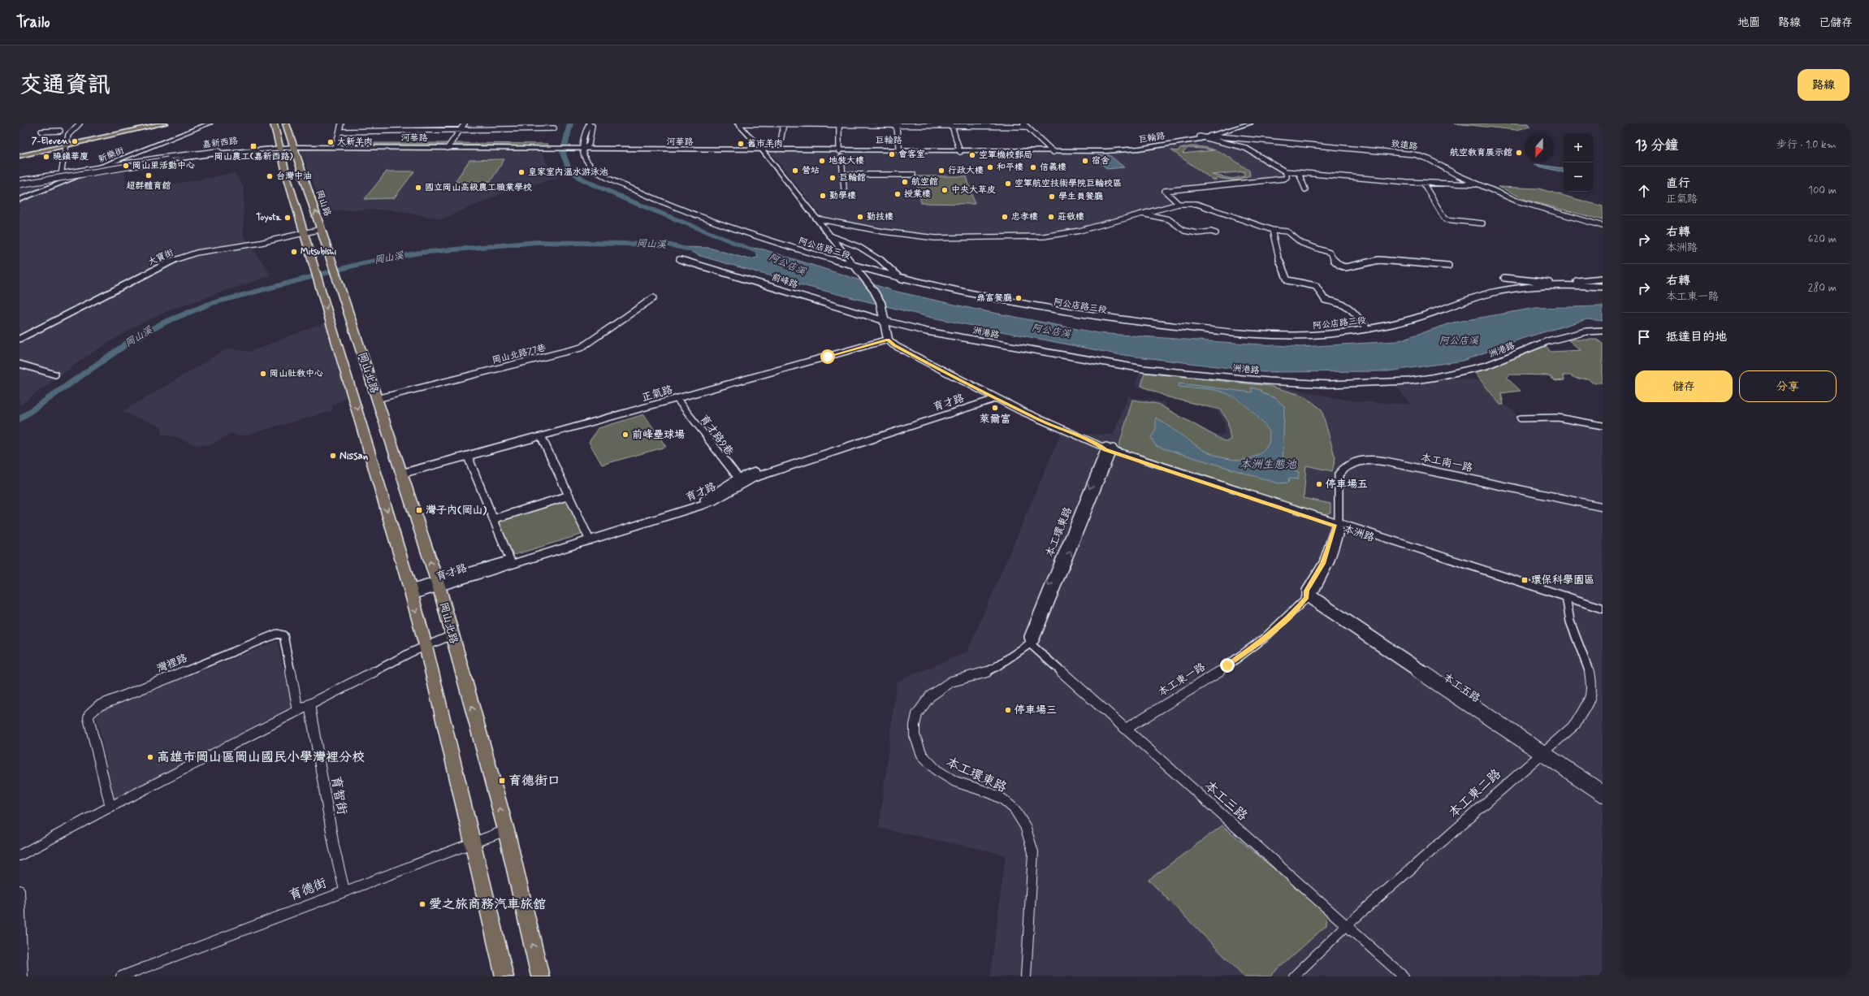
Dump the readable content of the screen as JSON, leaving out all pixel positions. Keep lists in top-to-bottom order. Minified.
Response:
{"streets":{"main road":["岡山路","岡山北路","本洲路"],"street":["河華路","巨輪路","嘉新西路","致遠路","新樂街","阿公店路三段","大寶街","前峰路","洲港路","岡山北路77巷","正氣路","育才路","育才路9巷","本工南一路","本工環東路","灣裡路","本工東一路","本工五路","本工東二路","育智街","本工三路","育德街"]},"crossings":[["河華路","巨輪路"],["河華路","嘉新西路"],["河華路","岡山路"],["河華路","阿公店路三段"],["巨輪路","致遠路"],["岡山路","大寶街"],["岡山路","岡山北路"],["大寶街","岡山北路"],["前峰路","洲港路"],["岡山北路77巷","岡山北路"],["岡山北路","正氣路"],["岡山北路","育才路"],["岡山北路","育德街"],["正氣路","育才路9巷"],["正氣路","本洲路"],["育才路","育才路9巷"],["育才路","本洲路"],["本工南一路","本洲路"],["本工南一路","本工東一路"],["本工環東路","本洲路"],["本工環東路","本工三路"],["本洲路","本工東一路"],["本洲路","本工東二路"],["本工東一路","本工五路"],["本工東一路","本工三路"],["本工五路","本工東二路"],["本工東二路","本工三路"],["育智街","育德街"]],"water":["岡山溪","阿公店溪","本洲生態池"],"places":{"other":["7-Eleven","大新羊肉","舊市羊肉","航空教育展示館","會客室","空軍機校郵局","曉鎮華廈","地裝大樓","宿舍","岡山里活動中心","和平樓","信義樓","營站","行政大樓","皇家室內溫水游泳池","超群體育館","台灣中油","巨輪館","航空館","空軍航空技術學院巨輪校區","國立岡山高級農工職業學校","中央大草皮","授業樓","勤學樓","學生員餐廳","勤技樓","忠孝樓","莊敬樓","Toyota","Mitsubishi","鼎富餐廳","岡山社教中心","萊爾富","前峰壘球場","Nissan","停車場五","停車場三","高雄市岡山區岡山國民小學灣裡分校","愛之旅商務汽車旅舘"],"transit":["岡山農工(嘉新西路)","灣子內(岡山)","環保科學園區","育德街口"]},"north":"bottom","page":{"header":"Trailo","nav":["地圖","路線","已儲存"],"title":"交通資訊","buttons":["路線",["儲存","分享"]],"heading":["13 分鐘","步行 · 1.0 km"],"map_buttons":["+","−"],"list":[["直行","正氣路","100 m"],["右轉","本洲路","620 m"],["右轉","本工東一路","280 m"],"抵達目的地"]}}
